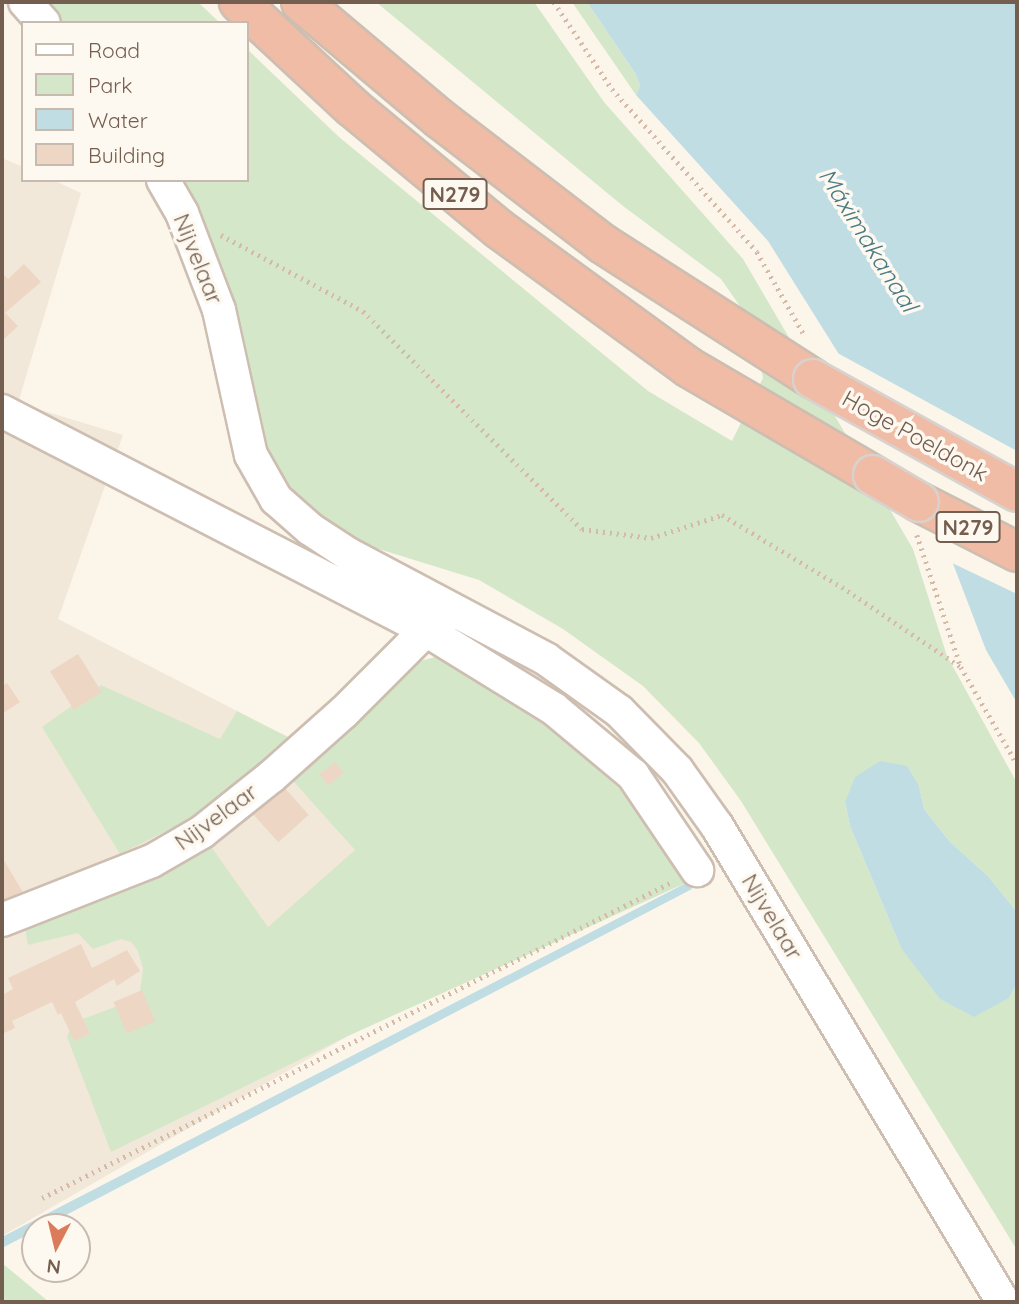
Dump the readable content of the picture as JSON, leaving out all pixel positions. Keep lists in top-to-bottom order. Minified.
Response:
{"streets":{"highway":["N279","Hoge Poeldonk"],"street":["Nijvelaar"]},"water":["Máximakanaal"],"legend":["Road","Park","Water","Building"],"north":"bottom"}
